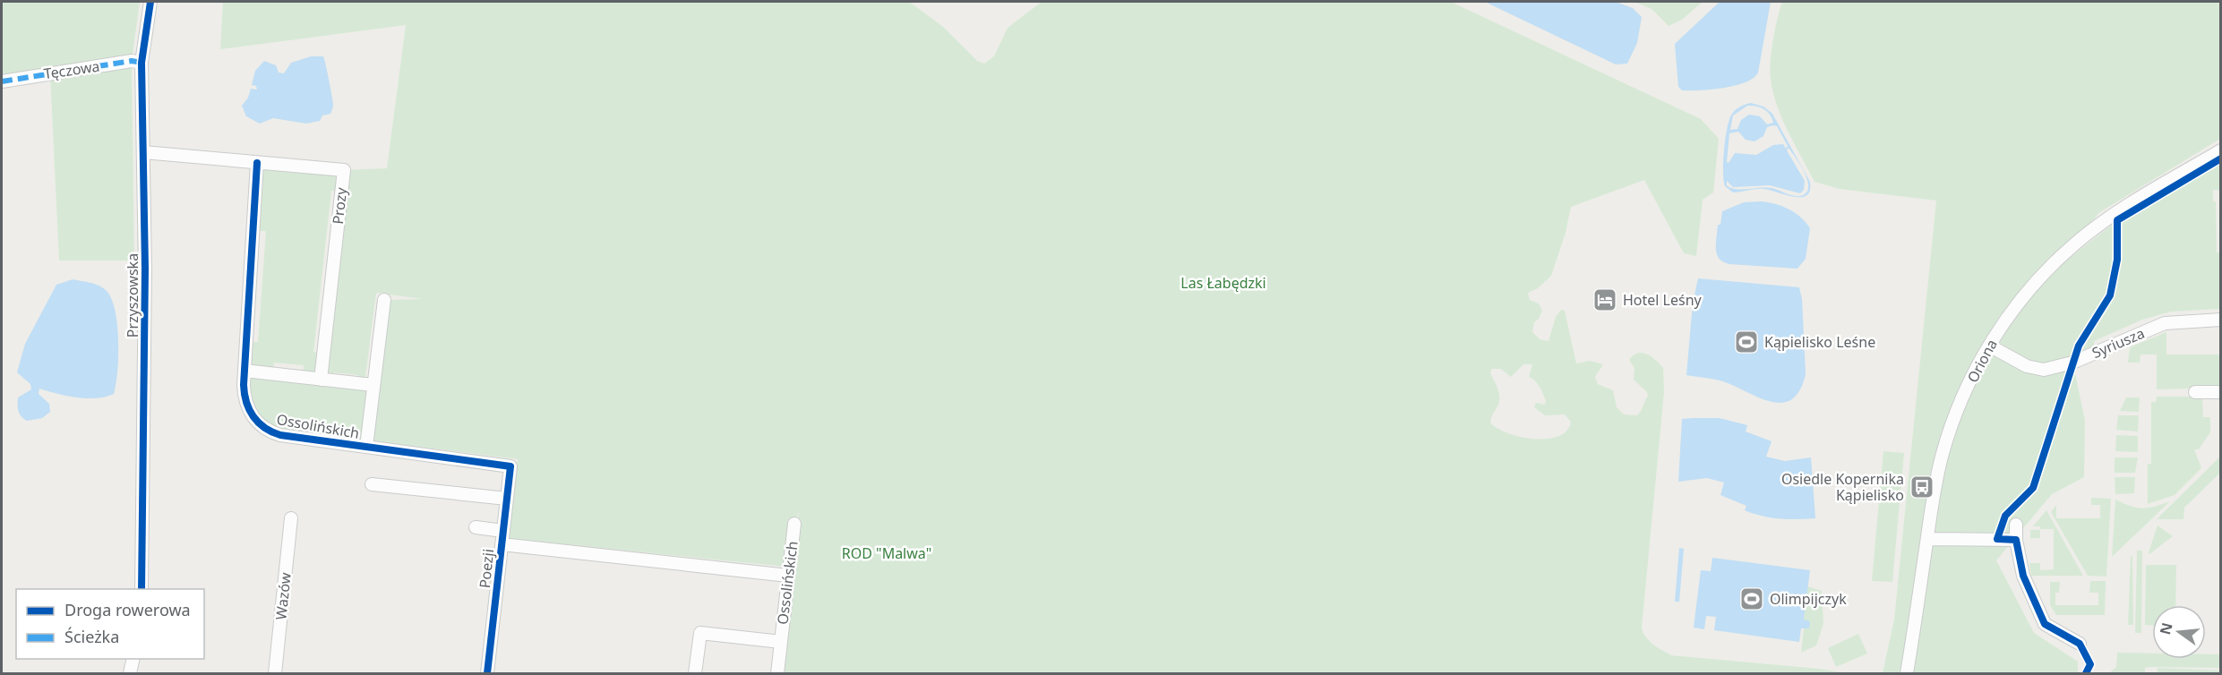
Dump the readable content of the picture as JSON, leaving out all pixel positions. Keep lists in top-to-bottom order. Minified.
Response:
{"streets":{"street":["Tęczowa","Prozy","Przyszowska","Syriusza","Oriona","Ossolińskich","Poezji","Wazów"]},"crossings":[["Tęczowa","Przyszowska"],["Prozy","Przyszowska"],["Prozy","Ossolińskich"],["Syriusza","Oriona"],["Ossolińskich","Poezji"]],"parks":["Las Łabędzki","ROD \"Malwa\""],"places":{"hotel":["Hotel Leśny"],"sports":["Kąpielisko Leśne","Olimpijczyk"],"bus stop":["Osiedle Kopernika Kąpielisko"]},"legend":["Droga rowerowa","Ścieżka"],"north":"left"}
